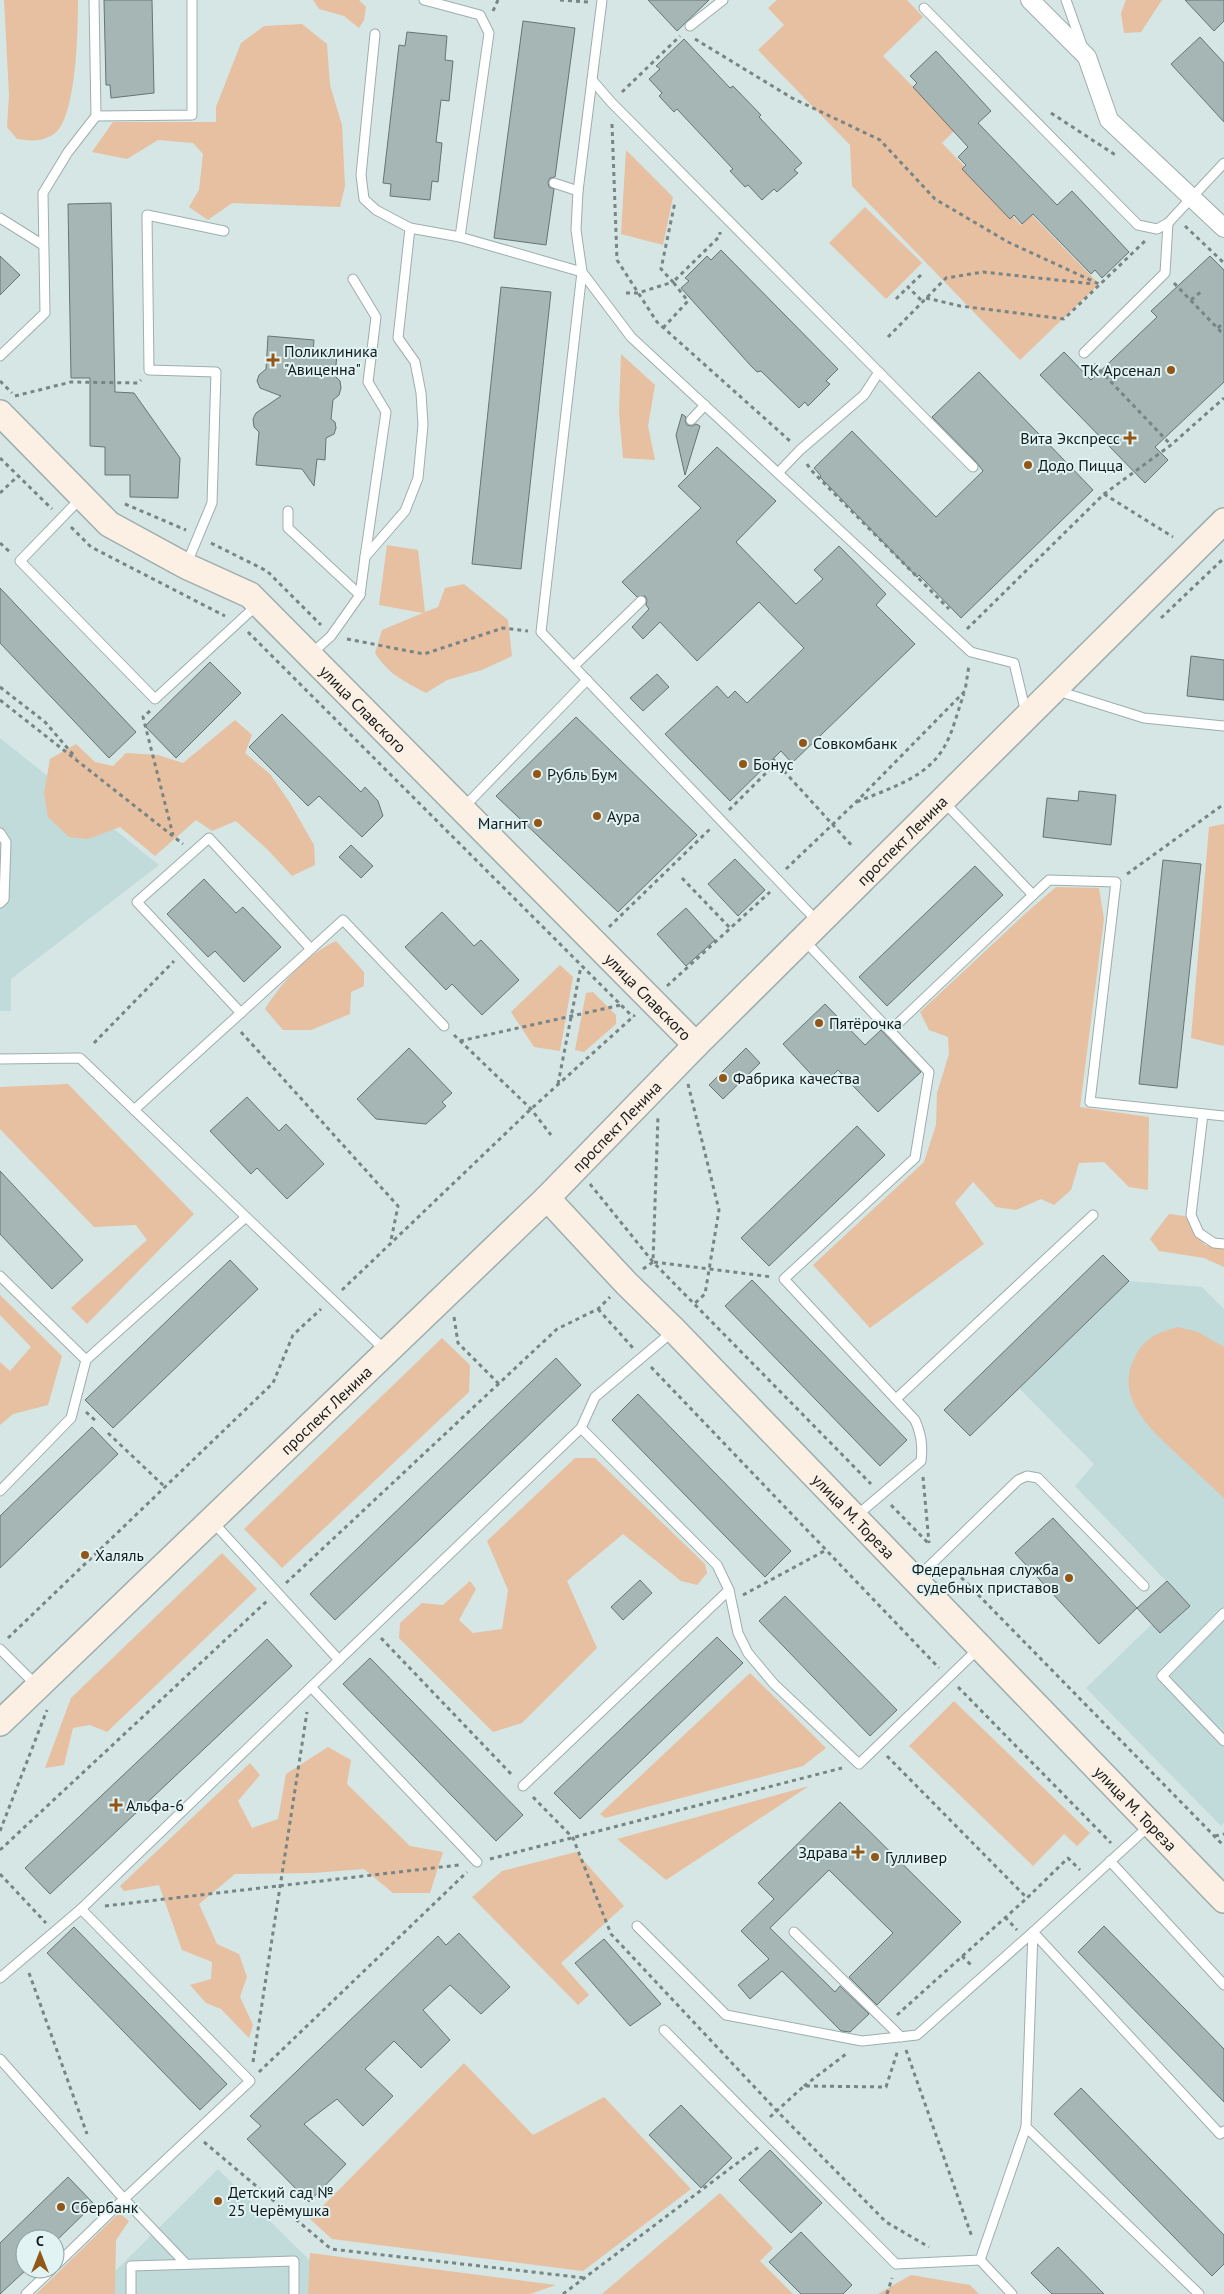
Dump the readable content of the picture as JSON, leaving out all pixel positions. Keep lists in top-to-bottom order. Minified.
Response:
{"streets":{"street":["улица Славского","проспект Ленина","улица М. Тореза"]},"crossings":[["улица Славского","проспект Ленина"],["проспект Ленина","улица М. Тореза"]],"places":{"health":["Поликлиника \"Авиценна\"","Вита Экспресс","Альфа-6","Здрава"],"other":["ТК Арсенал","Додо Пицца","Совкомбанк","Бонус","Рубль Бум","Аура","Магнит","Пятёрочка","Фабрика качества","Халяль","Федеральная служба судебных приставов","Гулливер","Детский сад № 25 Черёмушка","Сбербанк"]},"north":"top"}
